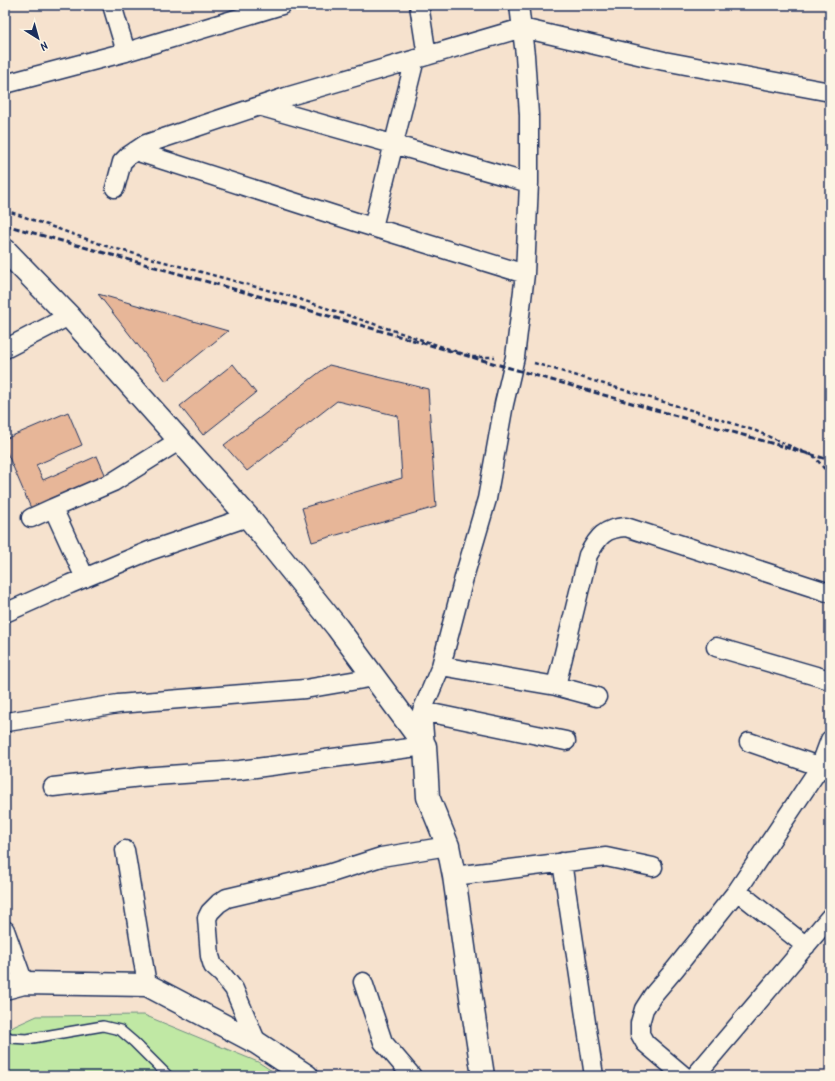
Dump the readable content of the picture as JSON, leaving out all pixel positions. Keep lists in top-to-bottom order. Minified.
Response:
{"north":"bottom right"}
